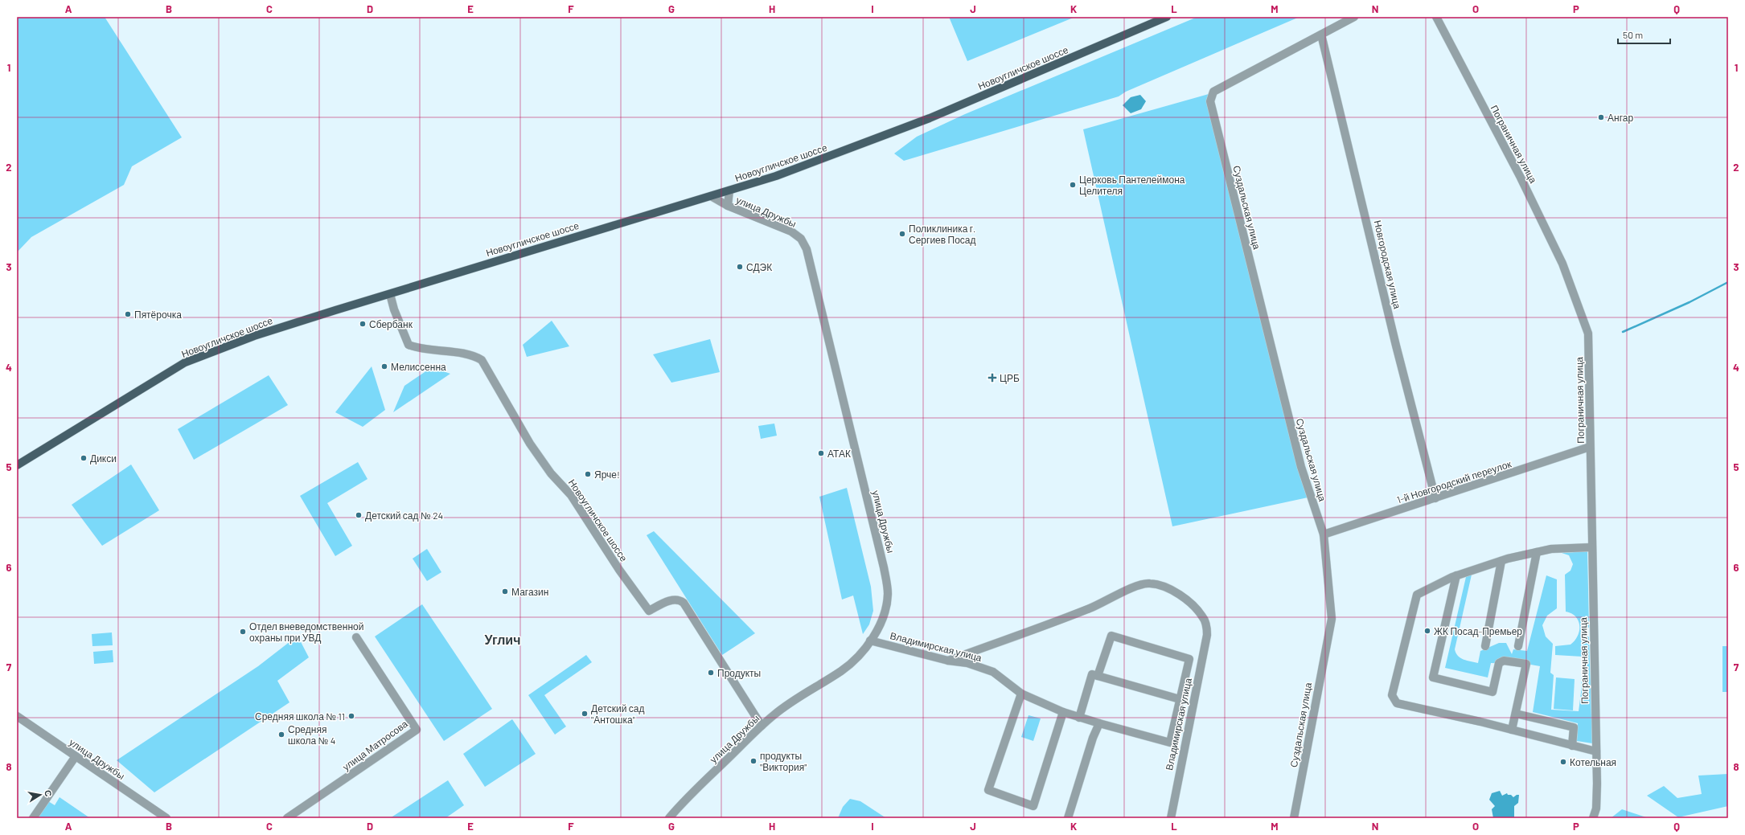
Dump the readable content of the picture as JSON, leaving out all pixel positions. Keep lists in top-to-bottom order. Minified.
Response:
{"streets":{"main road":["Новоугличское шоссе"],"street":["Пограничная улица","Суздальская улица","улица Дружбы","Новгородская улица","1-й Новгородский переулок","Владимирская улица","улица Матросова"]},"crossings":[["Новоугличское шоссе","улица Дружбы"],["Пограничная улица","1-й Новгородский переулок"],["Суздальская улица","Новгородская улица"],["Суздальская улица","1-й Новгородский переулок"],["улица Дружбы","Владимирская улица"],["Новгородская улица","1-й Новгородский переулок"]],"districts":["Углич"],"places":{"other":["Ангар","Церковь Пантелеймона Целителя","Поликлиника г. Сергиев Посад","СДЭК","Пятёрочка","Сбербанк","Мелиссенна","АТАК","Дикси","Ярче!","Детский сад № 24","Магазин","ЖК Посад-Премьер","Отдел вневедомственной охраны при УВД","Продукты","Детский сад \"Антошка\"","Средняя школа № 11","Средняя школа № 4","продукты \"Виктория\"","Котельная"],"health":["ЦРБ"]},"scale_bar":"50 m","north":"right","grid":{"columns":["A","B","C","D","E","F","G","H","I","J","K","L","M","N","O","P","Q"],"rows":["1","2","3","4","5","6","7","8"]}}
